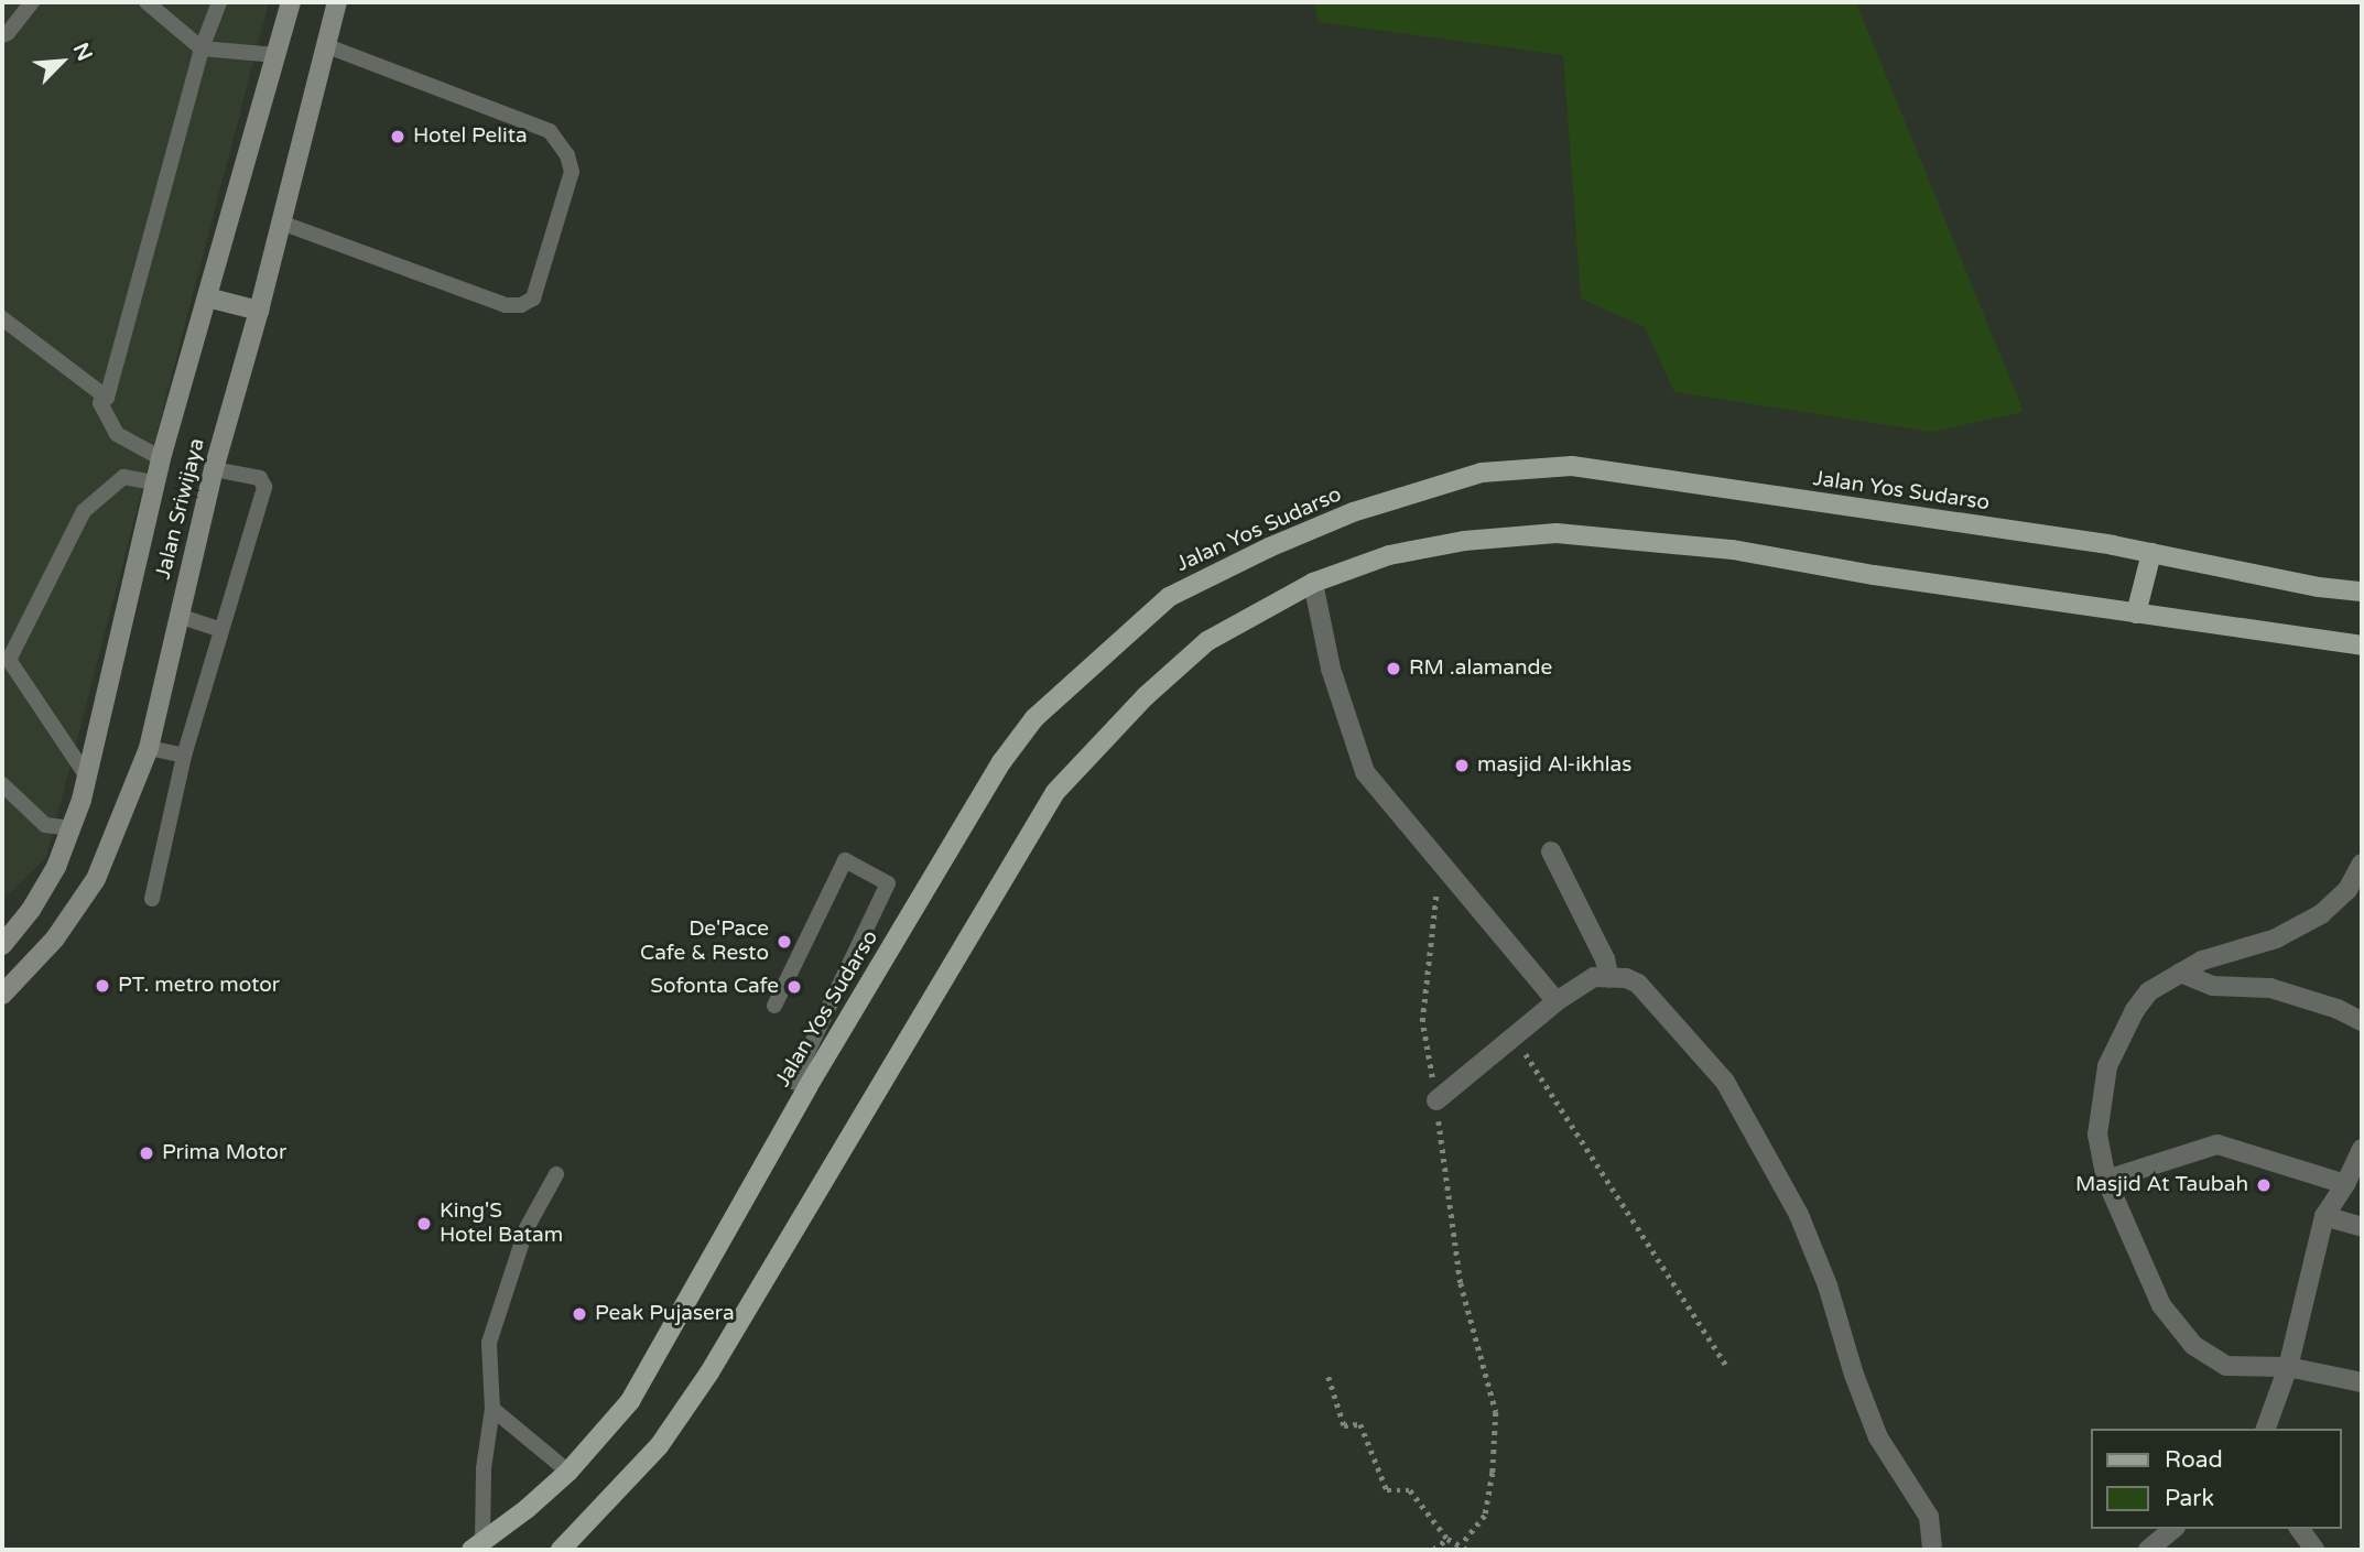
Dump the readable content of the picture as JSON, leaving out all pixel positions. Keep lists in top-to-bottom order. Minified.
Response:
{"streets":{"main road":["Jalan Yos Sudarso","Jalan Sriwijaya"]},"places":["Hotel Pelita","RM .alamande","masjid Al-ikhlas","De'Pace Cafe & Resto","PT. metro motor","Sofonta Cafe","Prima Motor","Masjid At Taubah","King'S Hotel Batam","Peak Pujasera"],"legend":["Road","Park"],"north":"top right"}
